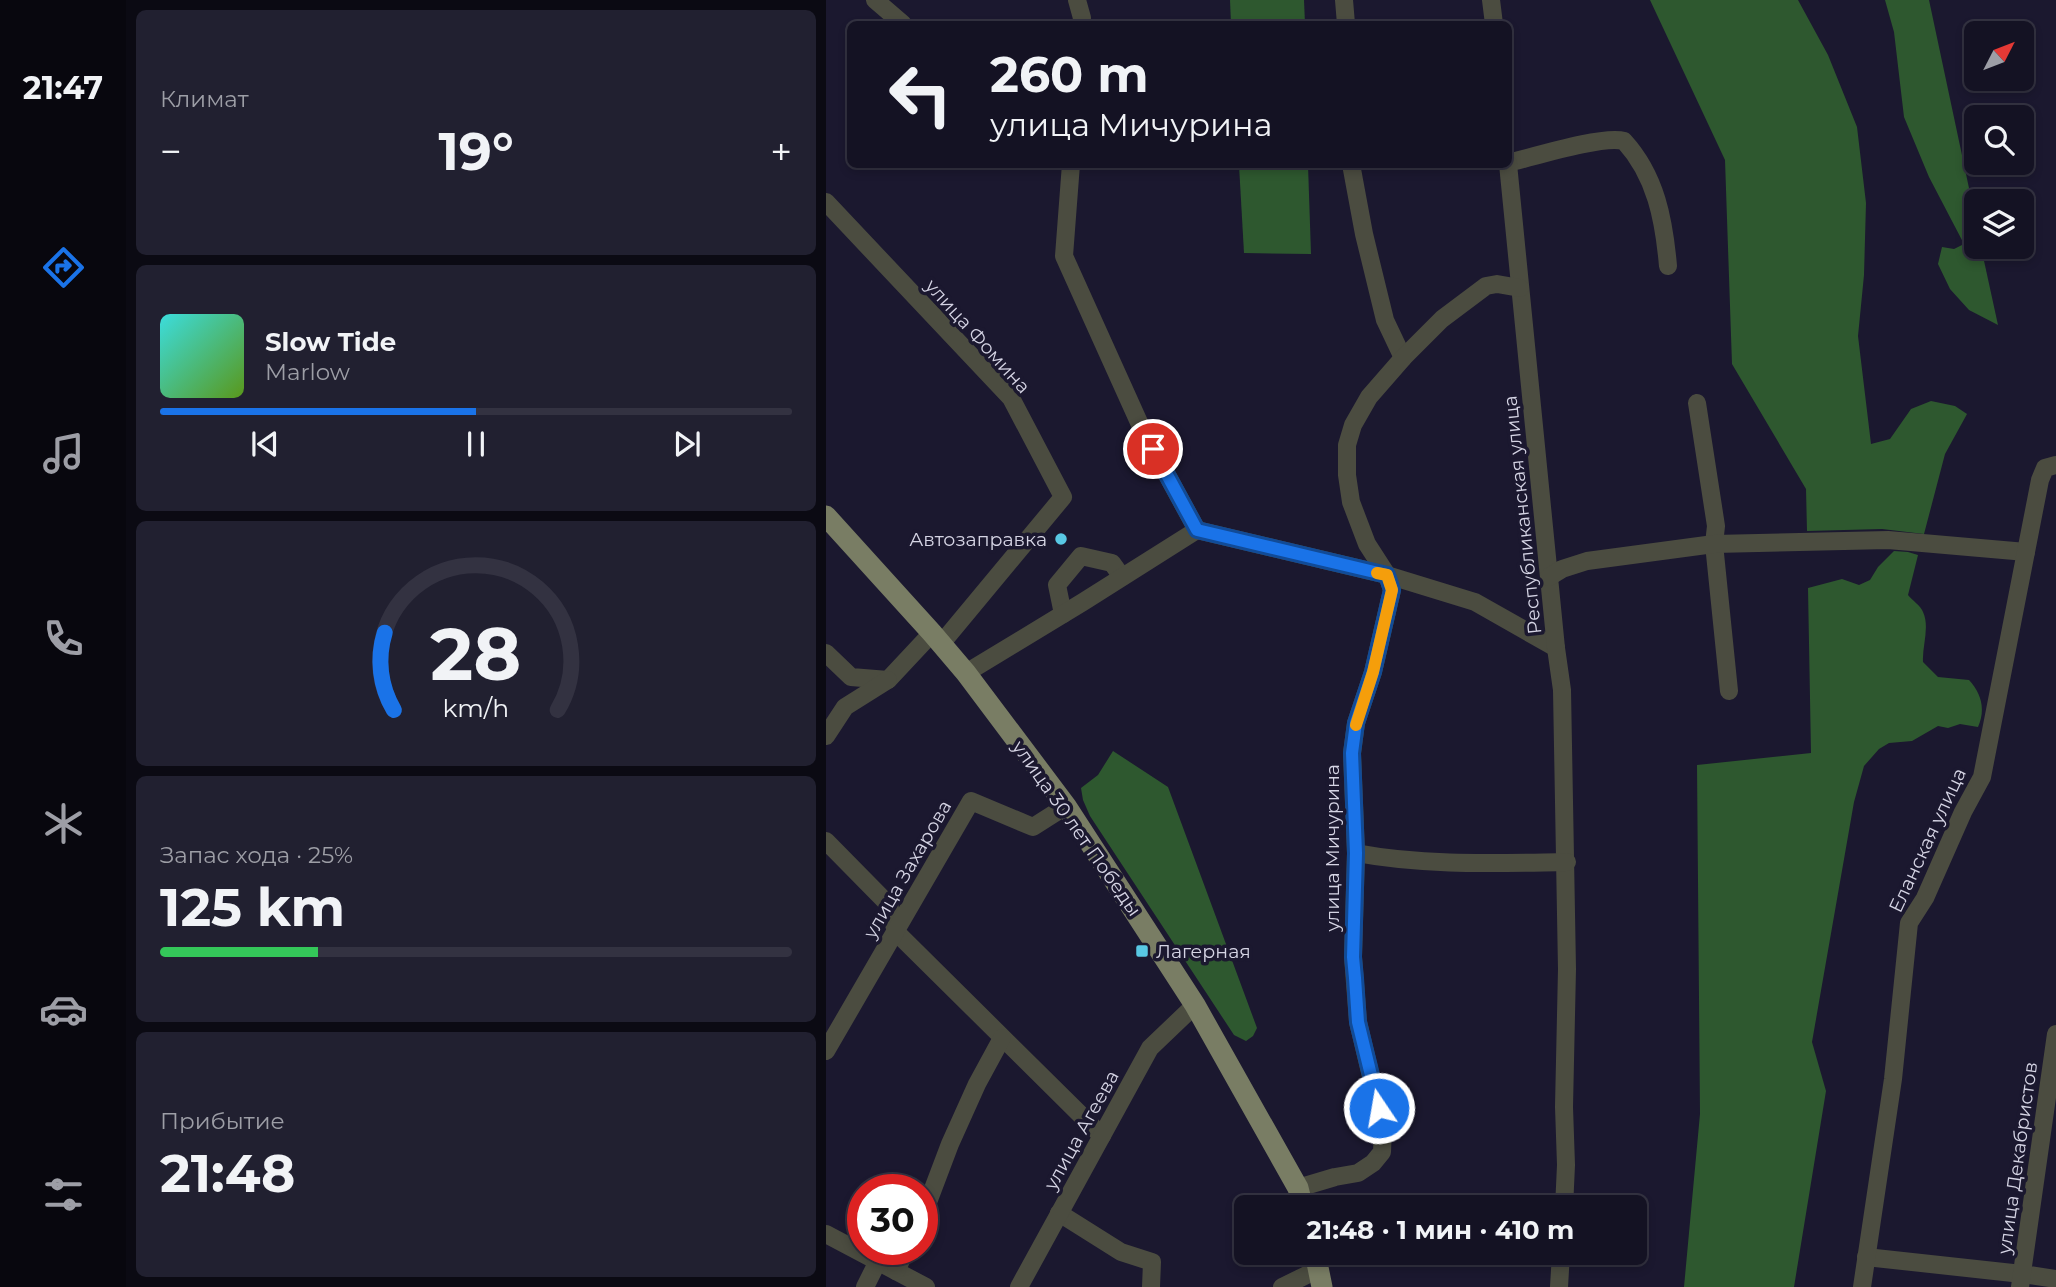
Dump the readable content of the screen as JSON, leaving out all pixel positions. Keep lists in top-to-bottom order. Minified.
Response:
{"streets":{"main road":["улица 30 лет Победы"],"street":["улица Фомина","Республиканская улица","Еланская улица","улица Мичурина","улица Захарова","улица Агеева","улица Декабристов"]},"crossings":[["улица Фомина","улица 30 лет Победы"],["улица 30 лет Победы","улица Захарова"],["улица 30 лет Победы","улица Агеева"]],"places":{"other":["Автозаправка"],"transit":["Лагерная"]},"north":"top right","page":{"tabs":"21:47","tile":["Климат",["Запас хода · 25%","125 km"],["Прибытие","21:48"]],"turn":["260 m","улица Мичурина"],"heat":["−","19°","+"],"song":["Slow Tide","Marlow"],"limit":"30","trip":"21:48 · 1 мин · 410 m","gauge":["28","km/h"]}}
